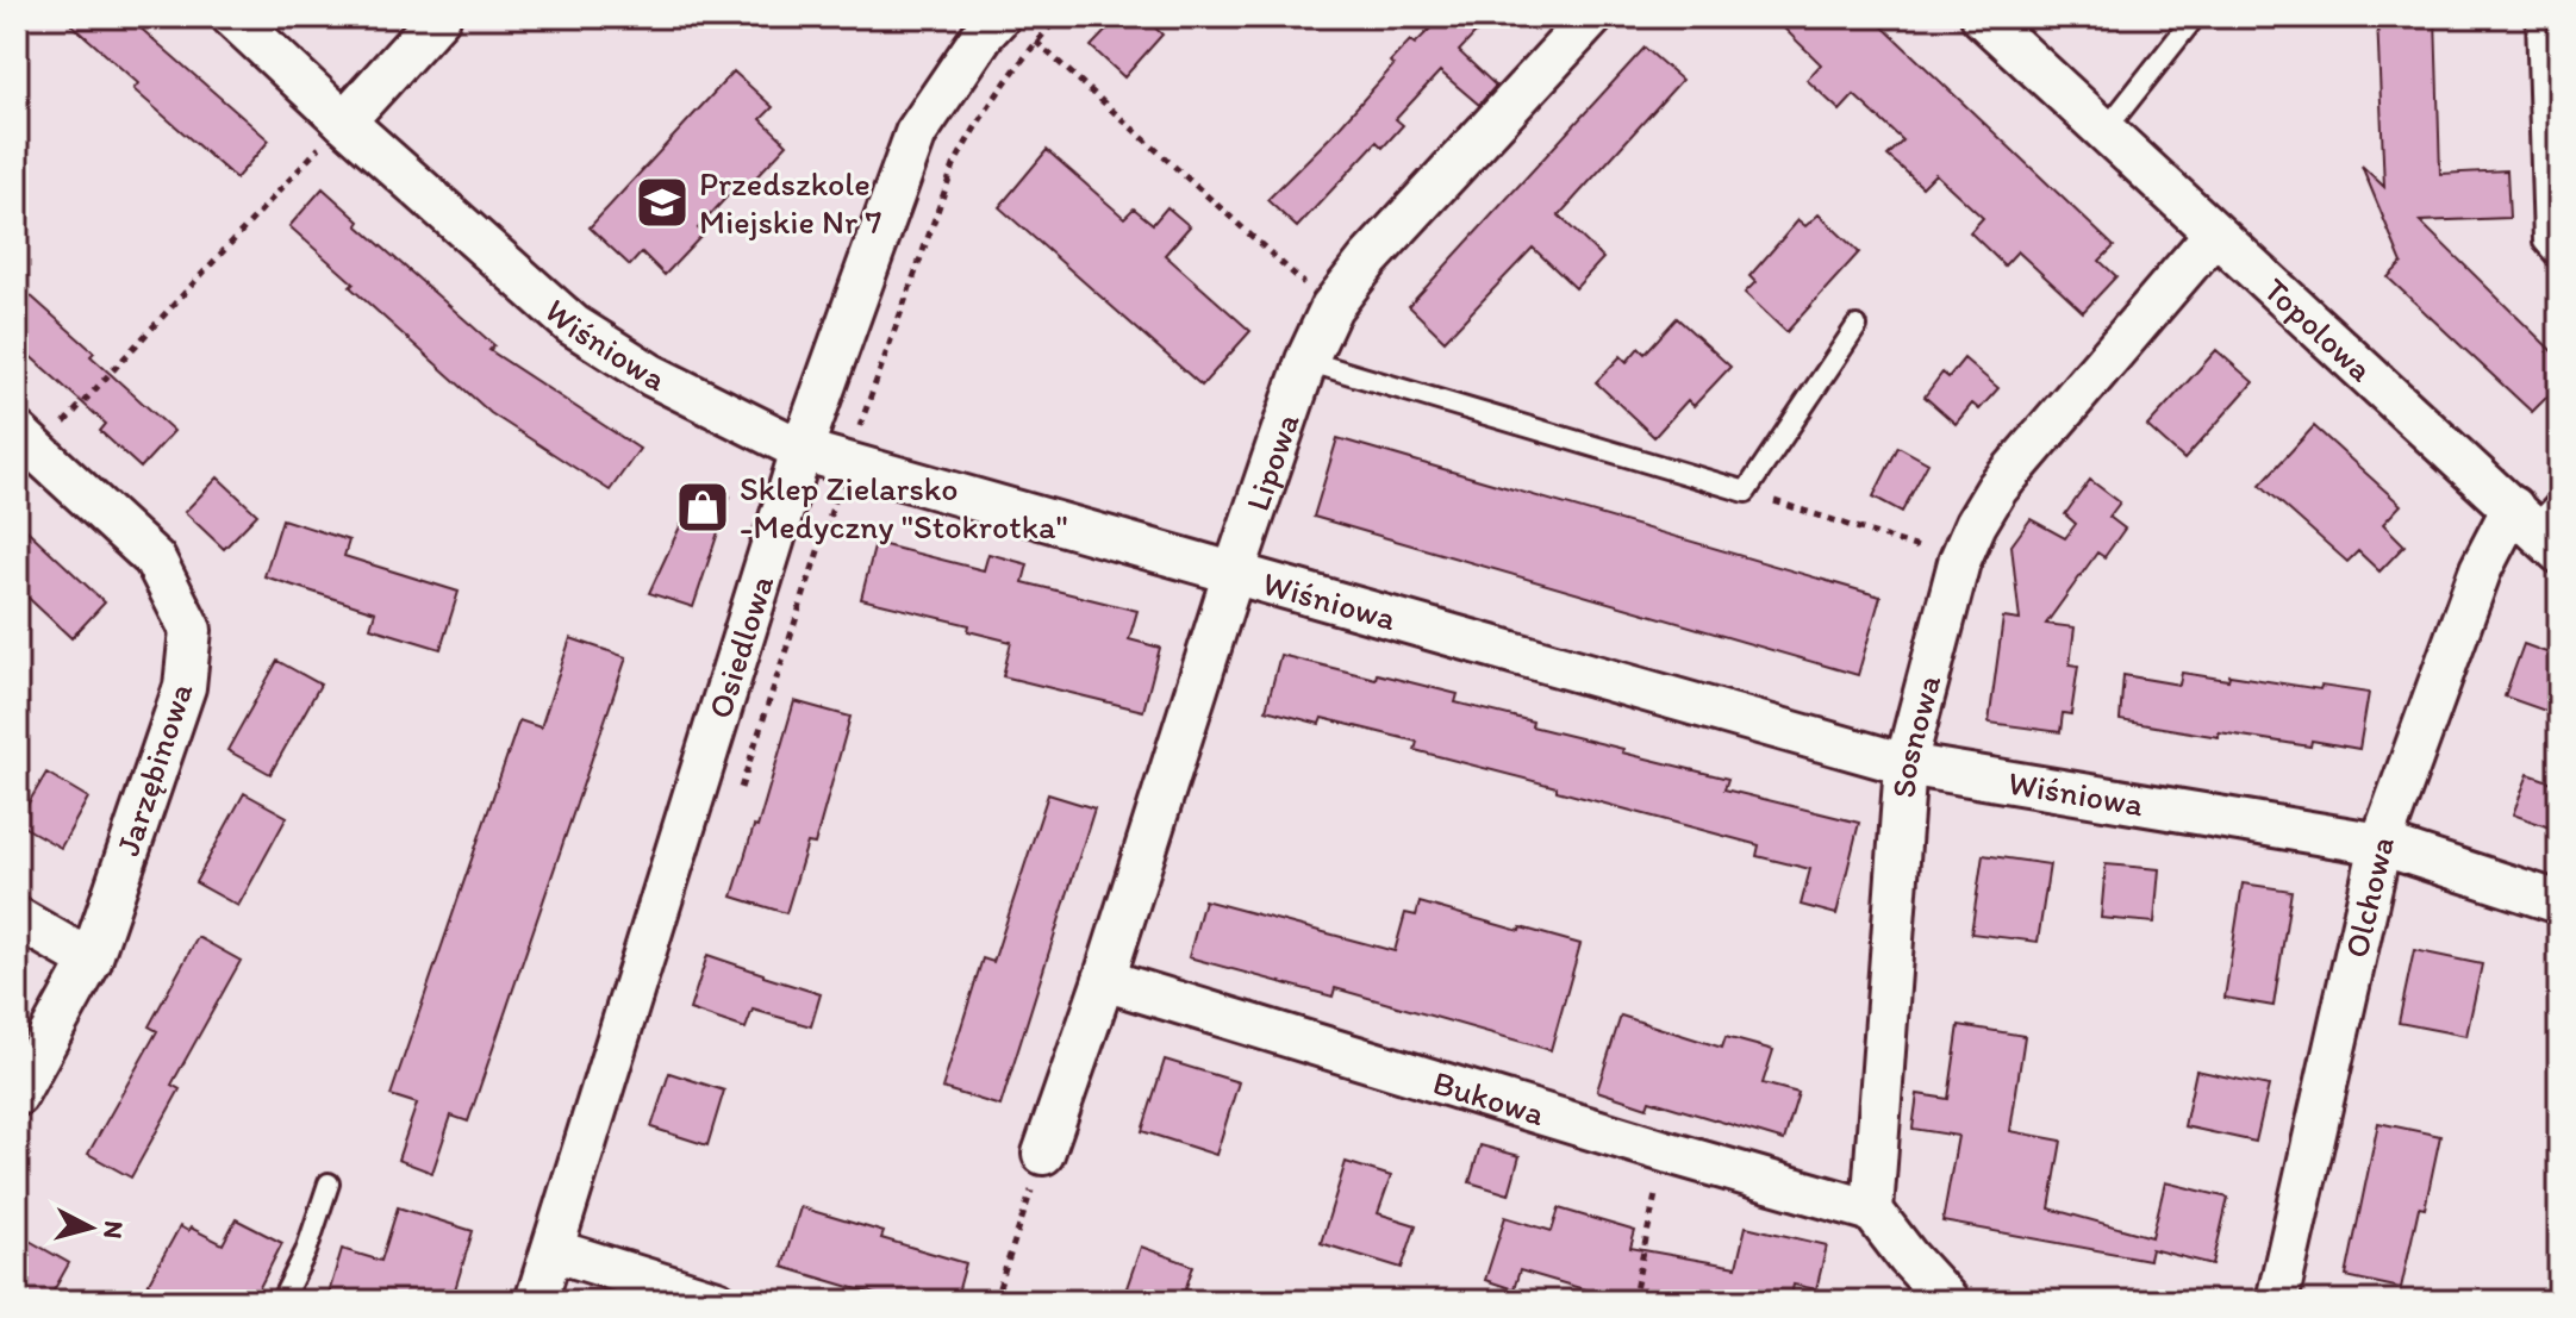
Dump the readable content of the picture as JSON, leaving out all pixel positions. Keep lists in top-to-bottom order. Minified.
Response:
{"streets":{"street":["Topolowa","Wiśniowa","Lipowa","Osiedlowa","Sosnowa","Jarzębinowa","Olchowa","Bukowa"]},"crossings":[["Topolowa","Sosnowa"],["Topolowa","Olchowa"],["Wiśniowa","Lipowa"],["Wiśniowa","Osiedlowa"],["Wiśniowa","Sosnowa"],["Wiśniowa","Olchowa"],["Lipowa","Bukowa"],["Sosnowa","Bukowa"]],"places":{"school or university":["Przedszkole Miejskie Nr 7"],"shop":["Sklep Zielarsko -Medyczny \"Stokrotka\""]},"north":"right"}
